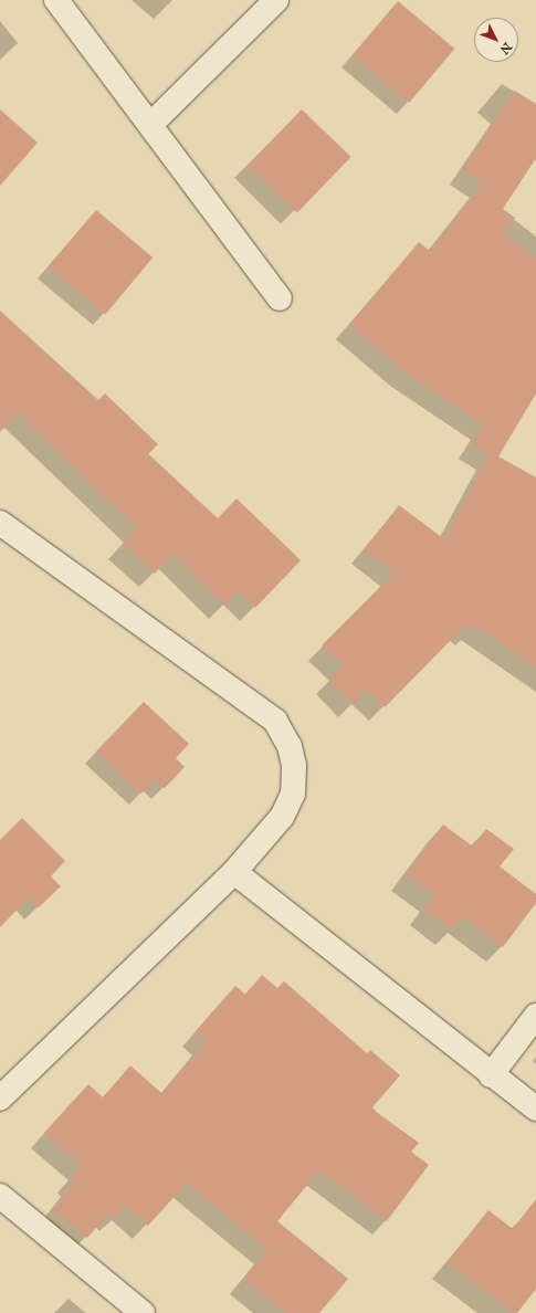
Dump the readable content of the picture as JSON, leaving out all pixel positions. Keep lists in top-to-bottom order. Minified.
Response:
{"north":"bottom right"}
